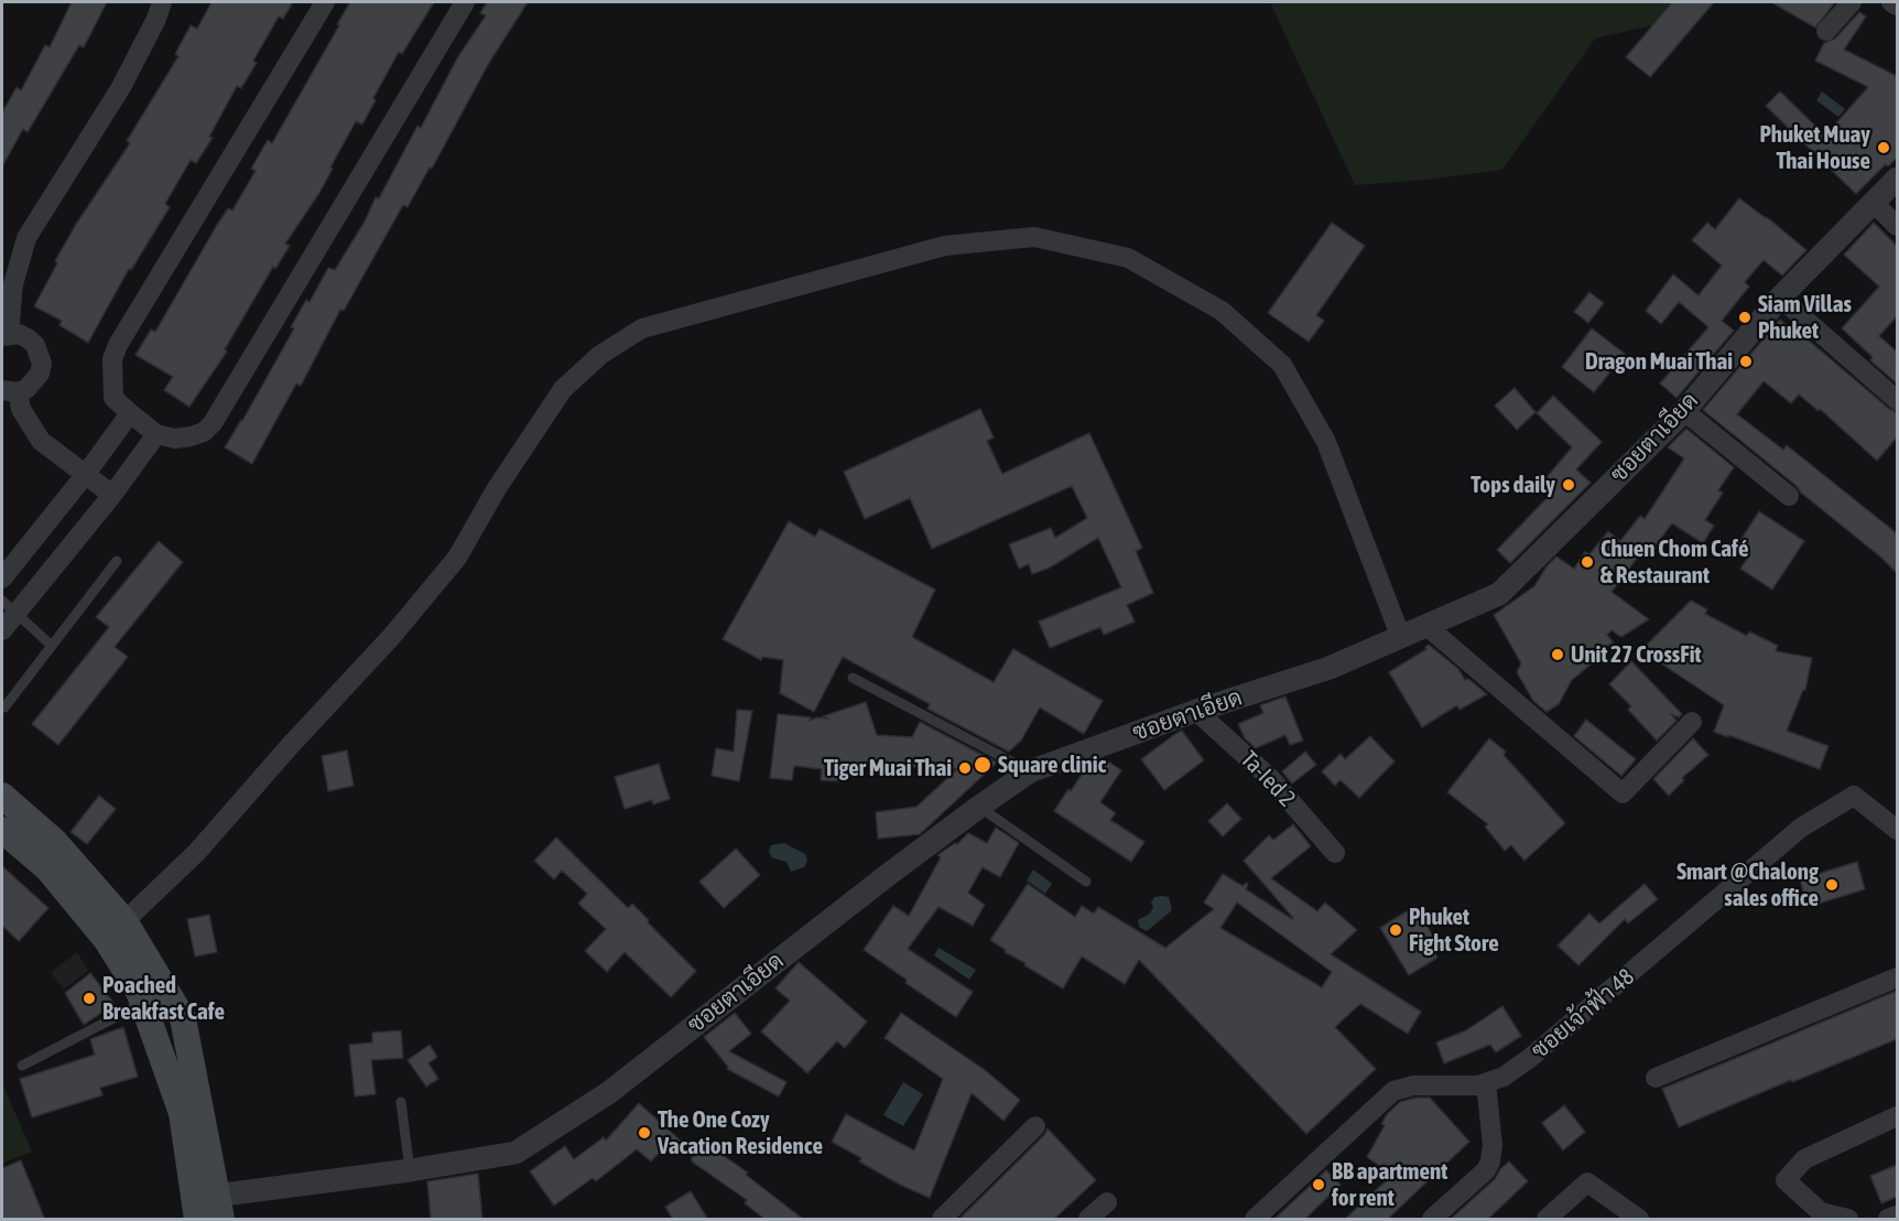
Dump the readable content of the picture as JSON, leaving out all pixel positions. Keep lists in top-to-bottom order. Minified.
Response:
{"streets":{"street":["ซอยตาเอียด","Ta-Ied 2","ซอยเจ้าฟ้า 48"]},"crossings":[["ซอยตาเอียด","Ta-Ied 2"]],"places":["Phuket Muay Thai House","Siam Villas Phuket","Dragon Muai Thai","Tops daily","Chuen Chom Café & Restaurant","Unit 27 CrossFit","Square clinic","Tiger Muai Thai","Smart @Chalong sales office","Phuket Fight Store","Poached Breakfast Cafe","The One Cozy Vacation Residence","BB apartment for rent"]}
